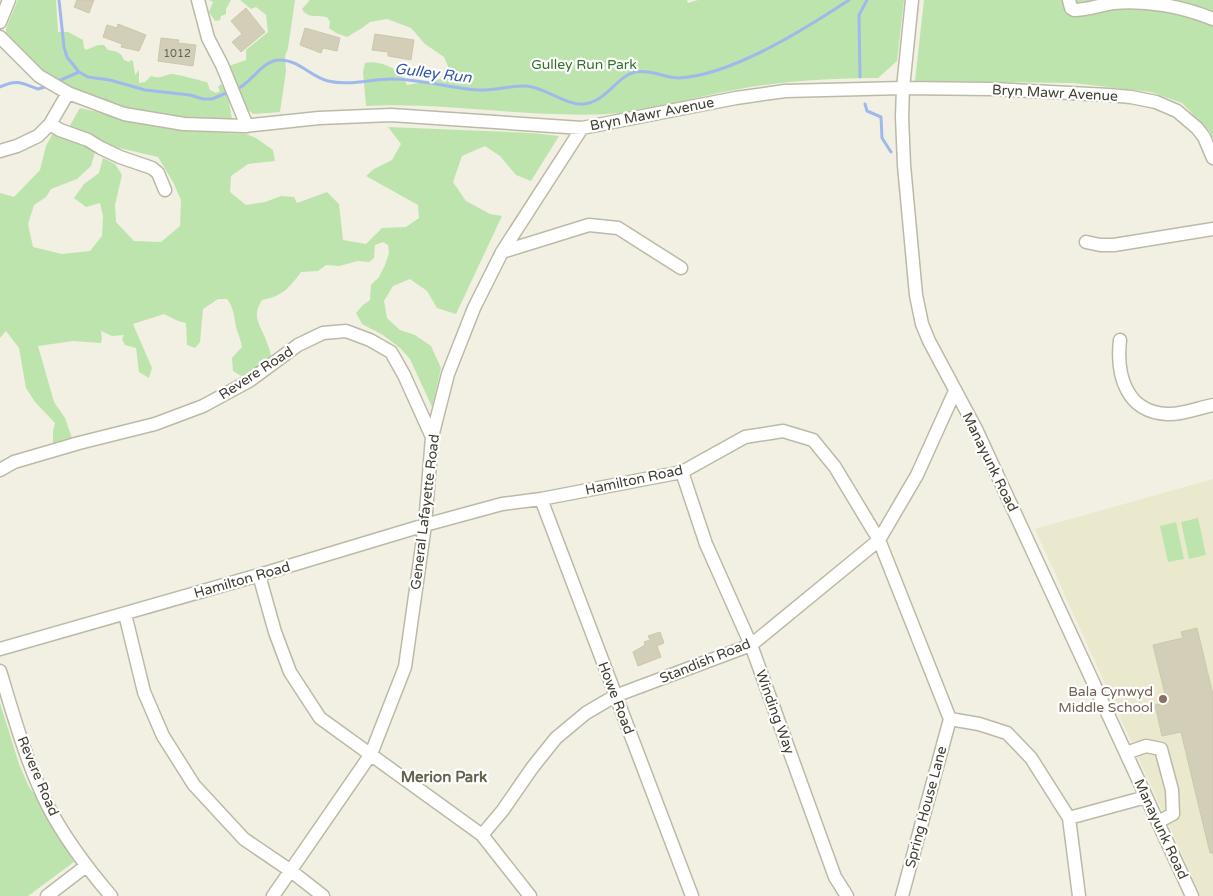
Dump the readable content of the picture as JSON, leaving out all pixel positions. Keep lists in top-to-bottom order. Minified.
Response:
{"streets":{"street":["Bryn Mawr Avenue","Revere Road","Manayunk Road","Hamilton Road","General Lafayette Road","Standish Road","Howe Road","Winding Way","Spring House Lane"]},"crossings":[["Bryn Mawr Avenue","Manayunk Road"],["Bryn Mawr Avenue","General Lafayette Road"],["Revere Road","General Lafayette Road"],["Manayunk Road","Standish Road"],["Hamilton Road","General Lafayette Road"],["Hamilton Road","Standish Road"],["Hamilton Road","Howe Road"],["Hamilton Road","Winding Way"],["Hamilton Road","Spring House Lane"],["Standish Road","Howe Road"],["Standish Road","Winding Way"]],"districts":["Merion Park"],"water":["Gulley Run"],"parks":["Gulley Run Park"],"places":["Bala Cynwyd Middle School"],"house_numbers":["1012"]}
